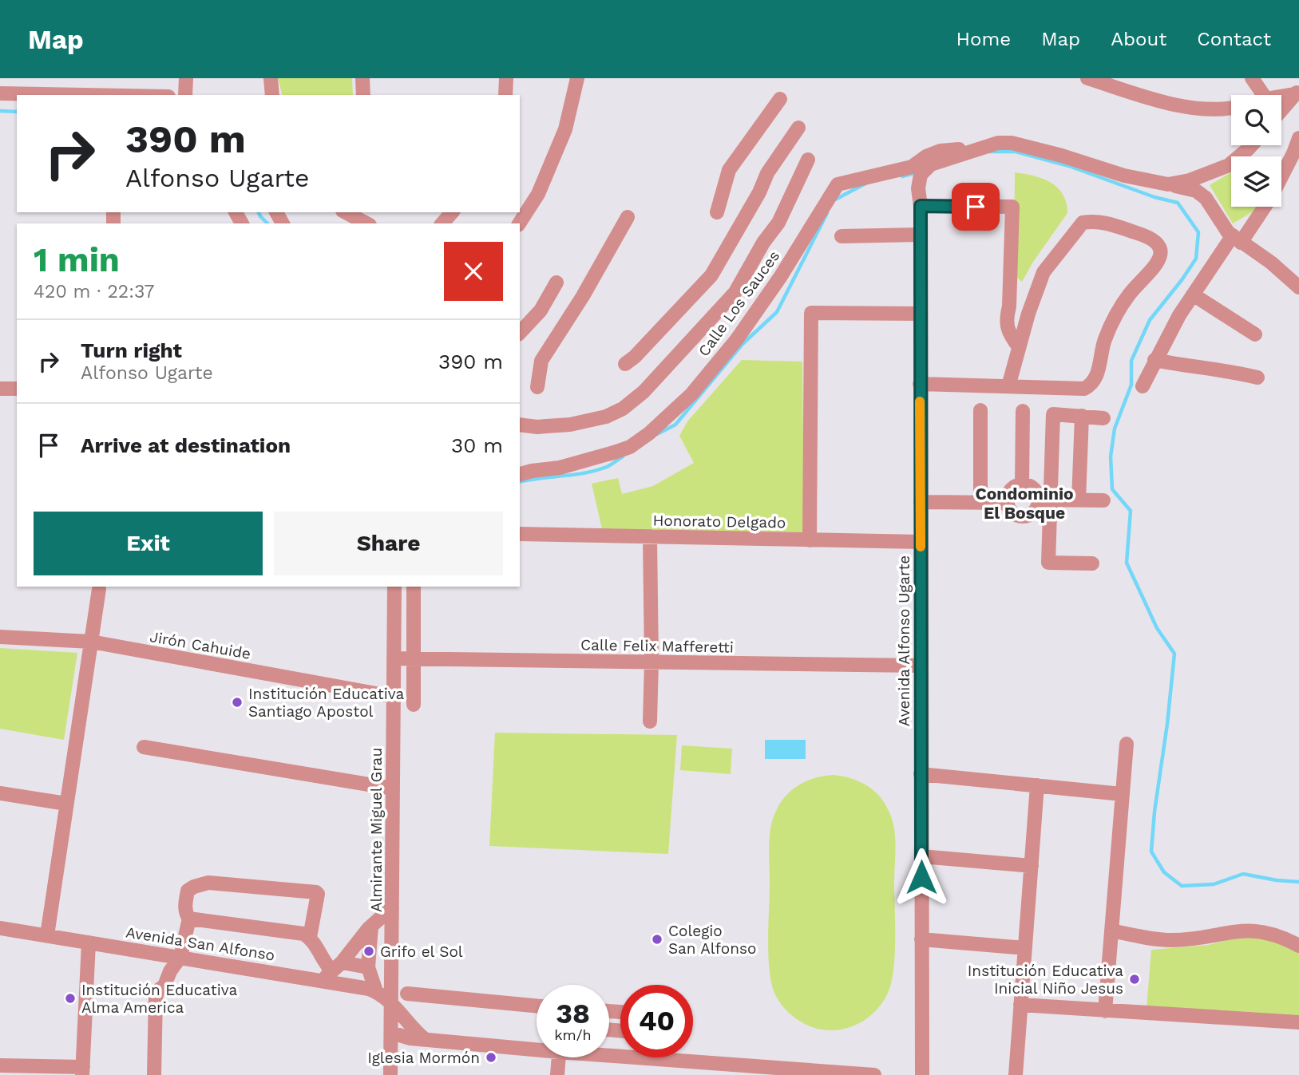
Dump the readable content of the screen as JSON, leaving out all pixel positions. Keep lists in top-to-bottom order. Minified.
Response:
{"streets":{"street":["Calle Los Sauces","Honorato Delgado","Avenida Alfonso Ugarte","Jirón Cahuide","Calle Felix Mafferetti","Almirante Miguel Grau","Avenida San Alfonso"]},"crossings":[["Calle Los Sauces","Avenida Alfonso Ugarte"],["Honorato Delgado","Avenida Alfonso Ugarte"],["Avenida Alfonso Ugarte","Calle Felix Mafferetti"],["Jirón Cahuide","Almirante Miguel Grau"],["Calle Felix Mafferetti","Almirante Miguel Grau"],["Almirante Miguel Grau","Avenida San Alfonso"]],"districts":["Condominio El Bosque"],"places":["Institución Educativa Santiago Apostol","Colegio San Alfonso","Grifo el Sol","Institución Educativa Inicial Niño Jesus","Institución Educativa Alma America","Iglesia Mormón"],"page":{"header":"Map","nav":["Home","Map","About","Contact"],"turn":["390 m","Alfonso Ugarte"],"heading":["1 min","420 m · 22:37"],"list":[{"name":"Turn right","note":"Alfonso Ugarte","value":"390 m"},{"name":"Arrive at destination","value":"30 m"}],"buttons":["Exit","Share"],"speed":"38 km/h","limit":"40"}}
